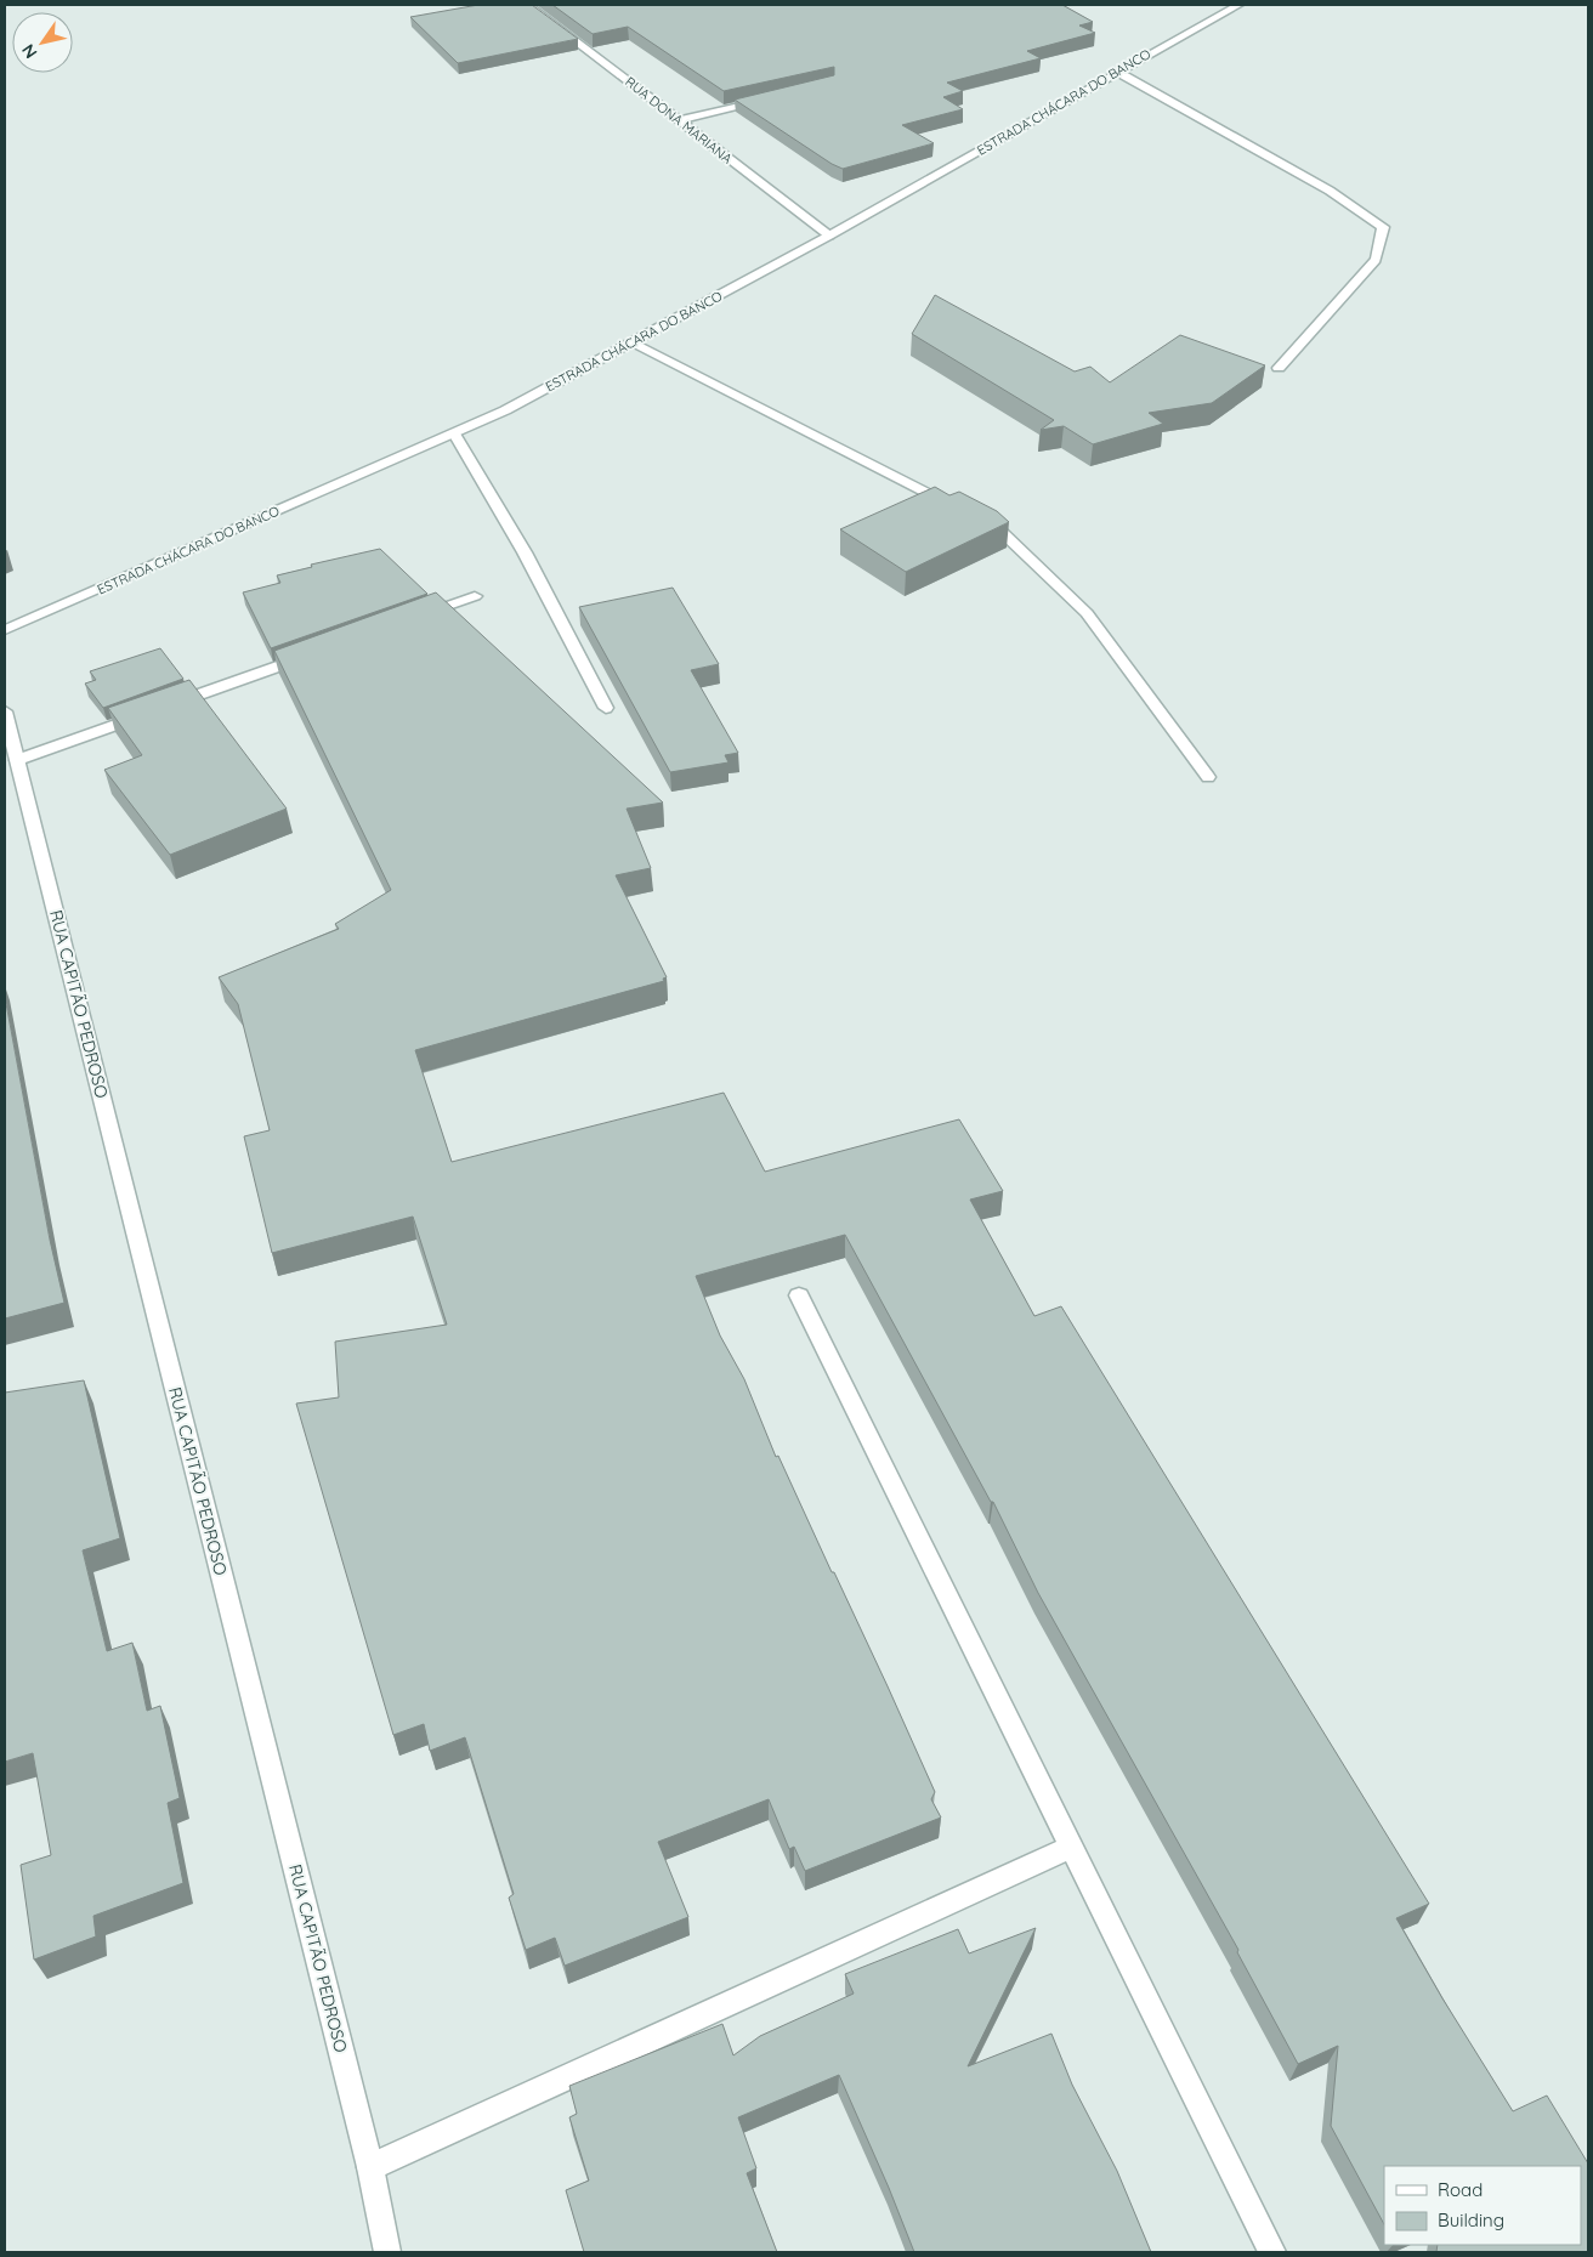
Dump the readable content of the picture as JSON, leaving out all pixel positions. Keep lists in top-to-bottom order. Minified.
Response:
{"streets":{"street":["ESTRADA CHÁCARA DO BANCO","RUA DONA MARIANA","RUA CAPITÃO PEDROSO"]},"crossings":[["ESTRADA CHÁCARA DO BANCO","RUA DONA MARIANA"]],"legend":["Road","Building"],"north":"bottom left"}
